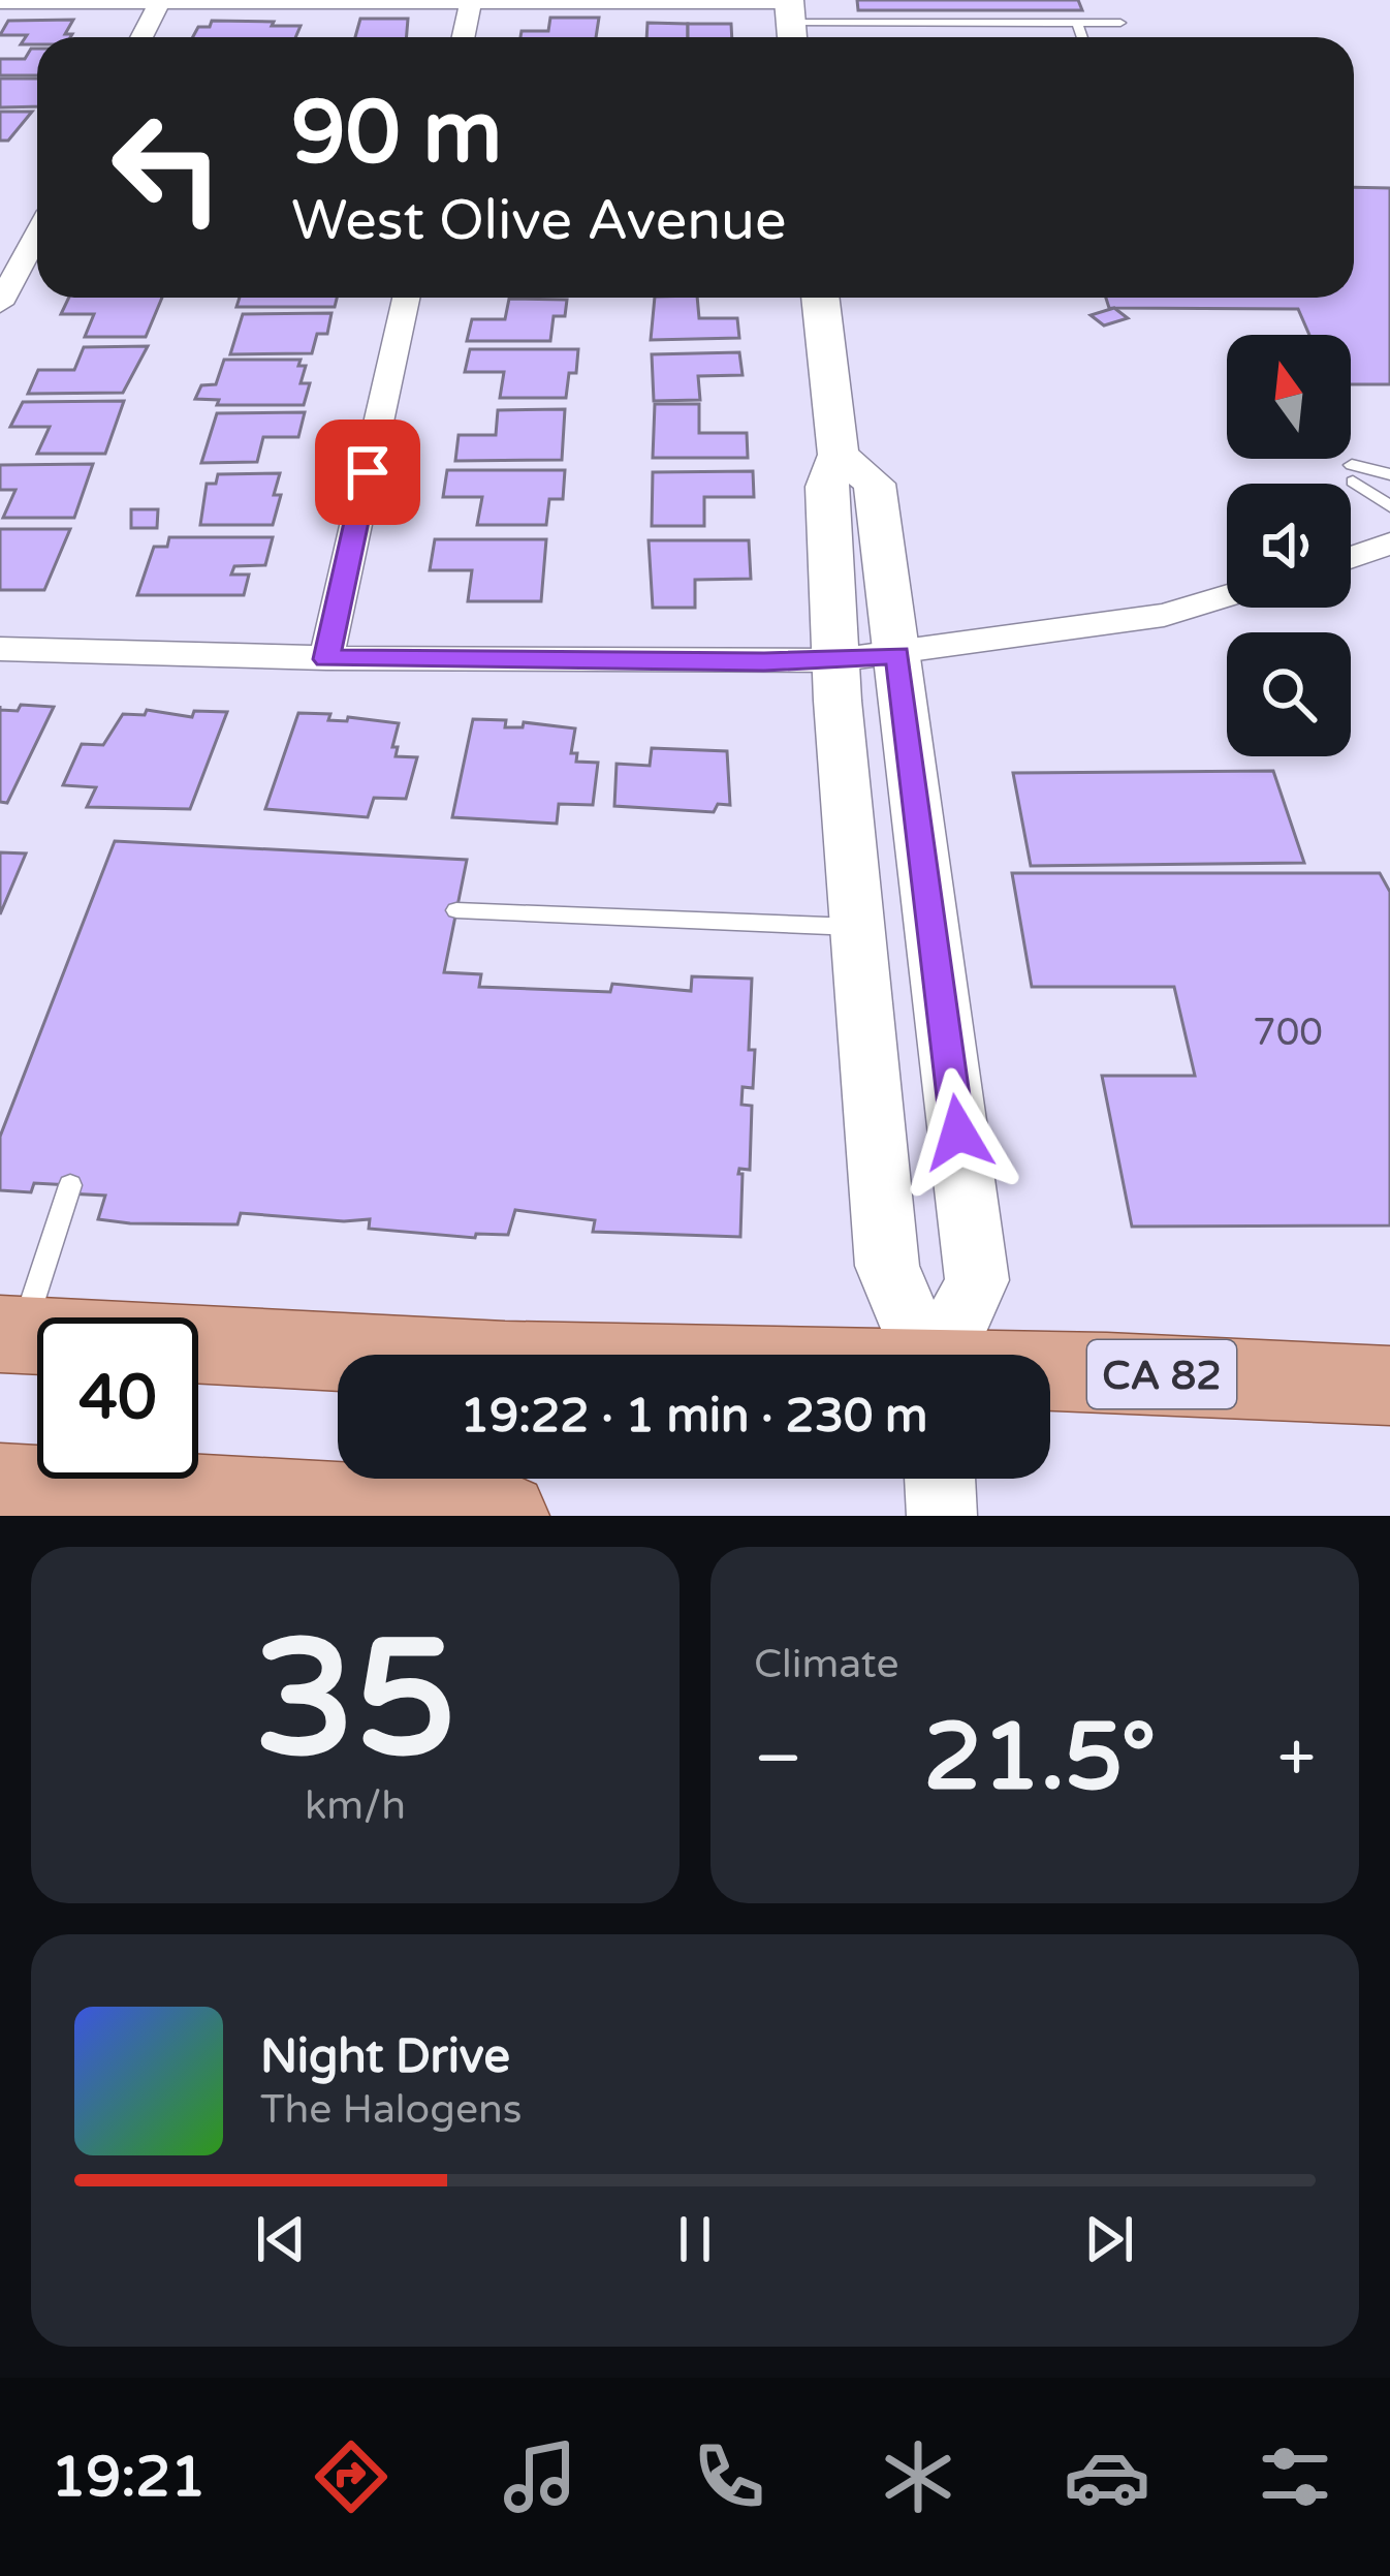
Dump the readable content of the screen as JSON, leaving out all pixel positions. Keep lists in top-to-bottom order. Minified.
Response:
{"streets":{"main road":["CA 82"]},"house_numbers":["700"],"north":"top","page":{"turn":["90 m","West Olive Avenue"],"limit":"40","trip":"19:22 · 1 min · 230 m","tile":[["35","km/h"],"Climate"],"heat":["−","21.5°","+"],"song":["Night Drive","The Halogens"],"tabs":"19:21"}}
